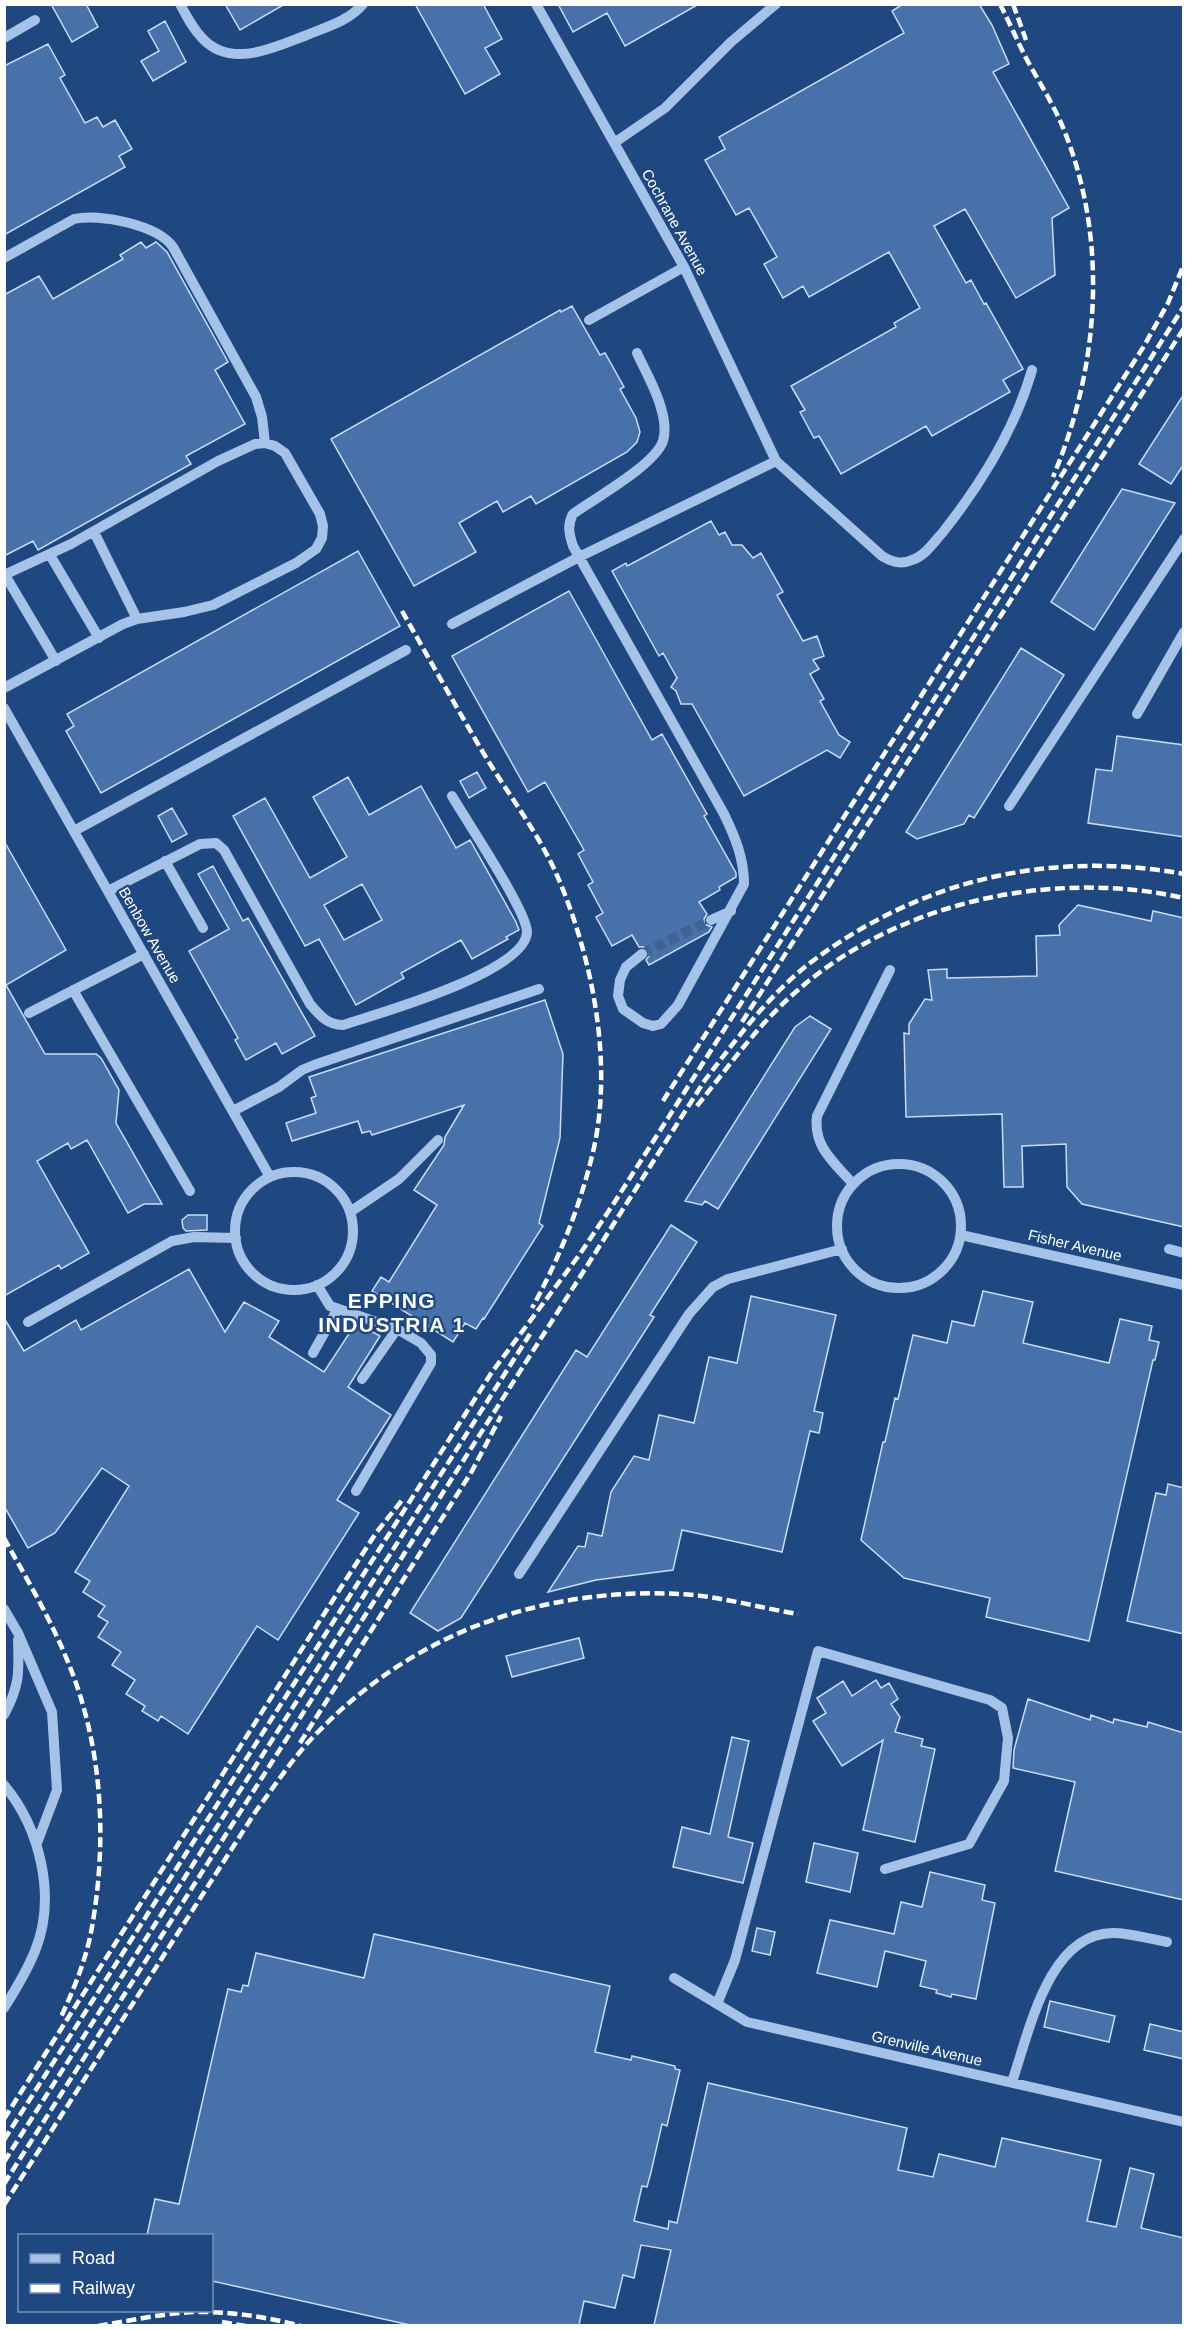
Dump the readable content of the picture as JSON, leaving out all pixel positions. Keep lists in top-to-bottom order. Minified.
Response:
{"streets":{"lane":["Cochrane Avenue","Benbow Avenue","Fisher Avenue","Grenville Avenue"]},"districts":["EPPING INDUSTRIA 1"],"legend":["Road","Railway"]}
